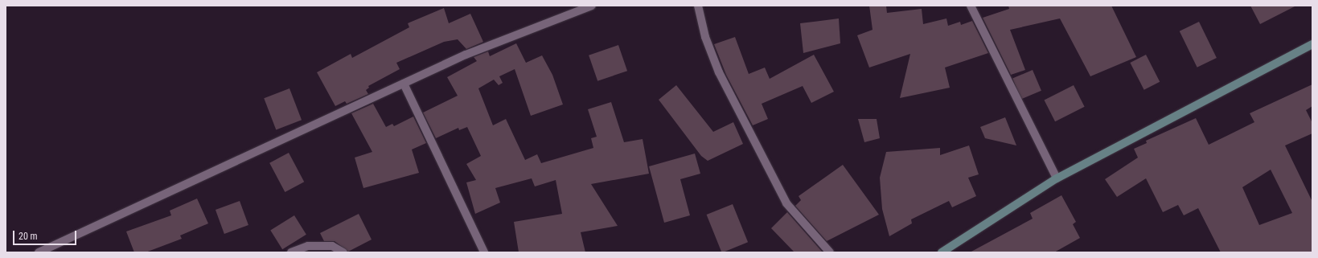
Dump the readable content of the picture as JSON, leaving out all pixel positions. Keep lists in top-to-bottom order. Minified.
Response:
{"scale_bar":"20 m"}
